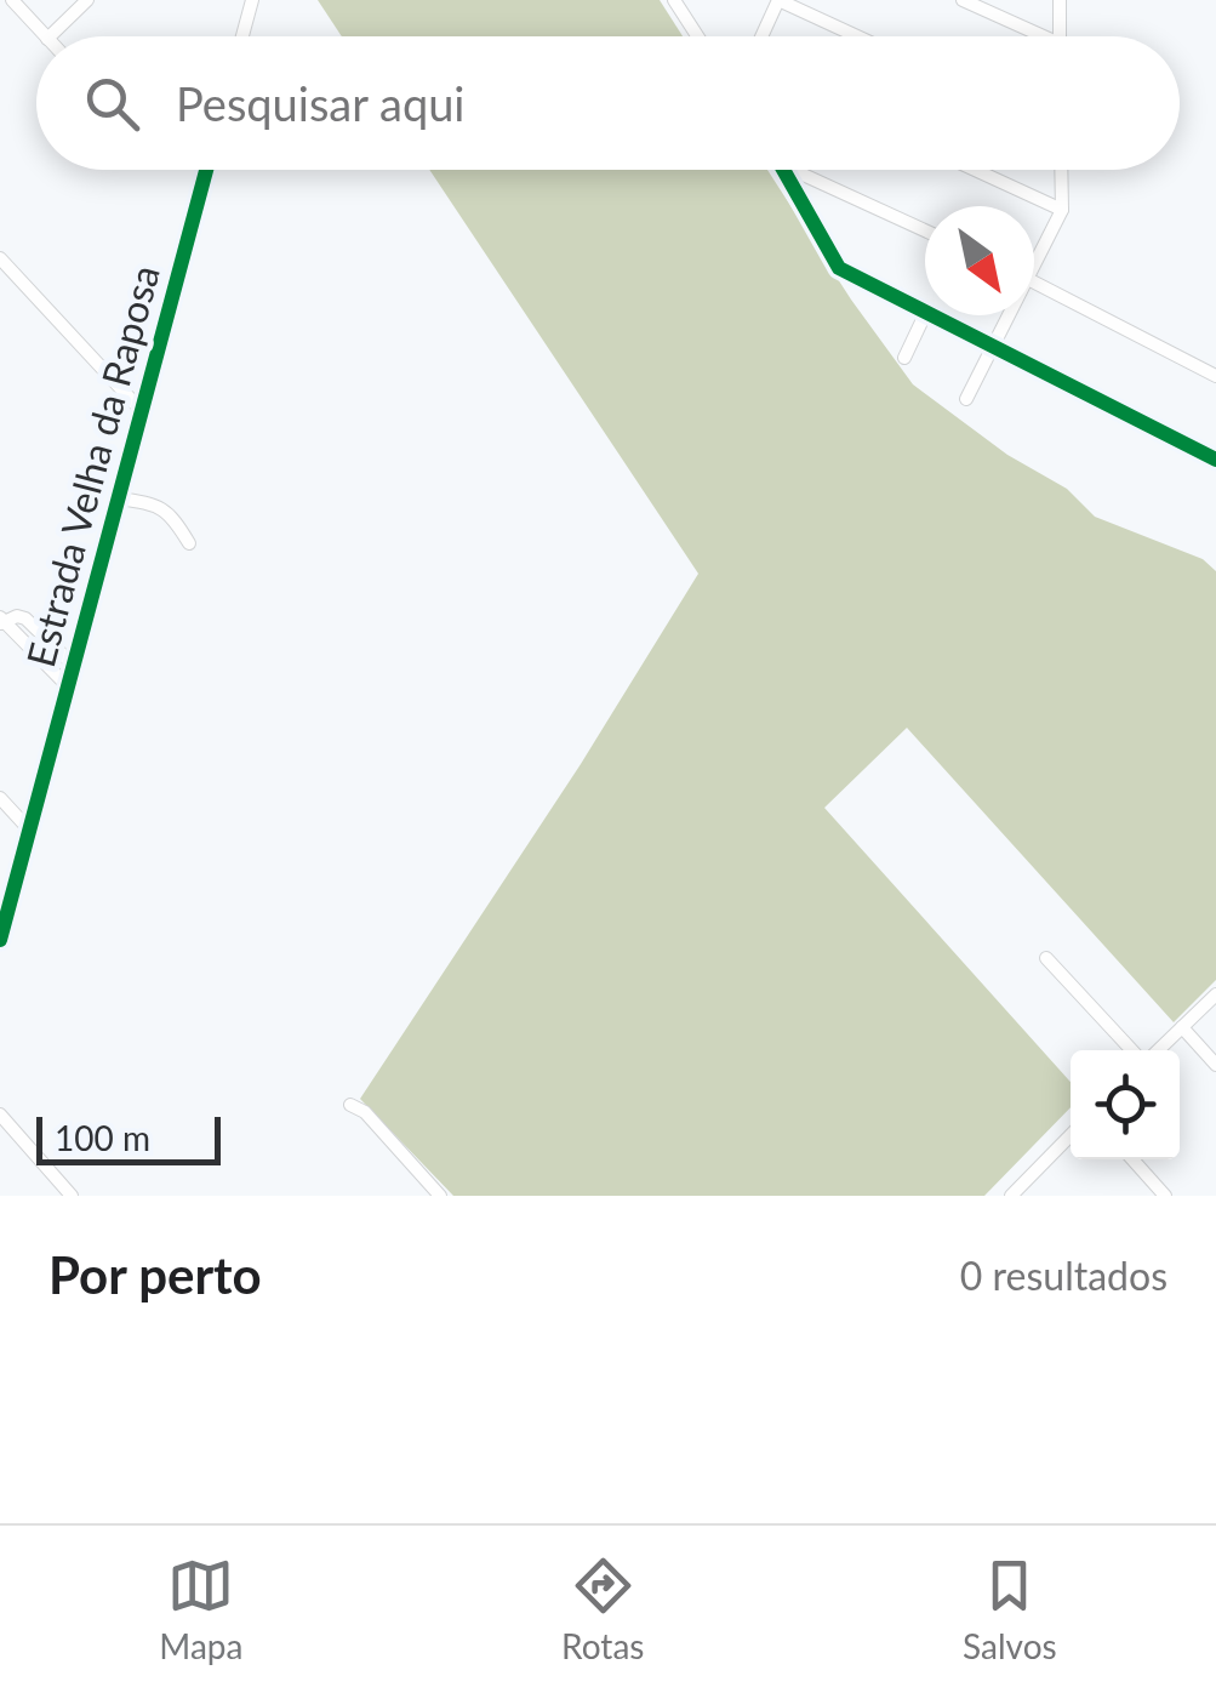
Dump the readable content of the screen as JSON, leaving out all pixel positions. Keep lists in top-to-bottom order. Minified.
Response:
{"streets":{"street":["Estrada Velha da Raposa"]},"scale_bar":"100 m","north":"bottom right","page":{"search":"Pesquisar aqui","scale":"100 m","heading":["Por perto","0 resultados"],"nav":["Mapa","Rotas","Salvos"]}}
